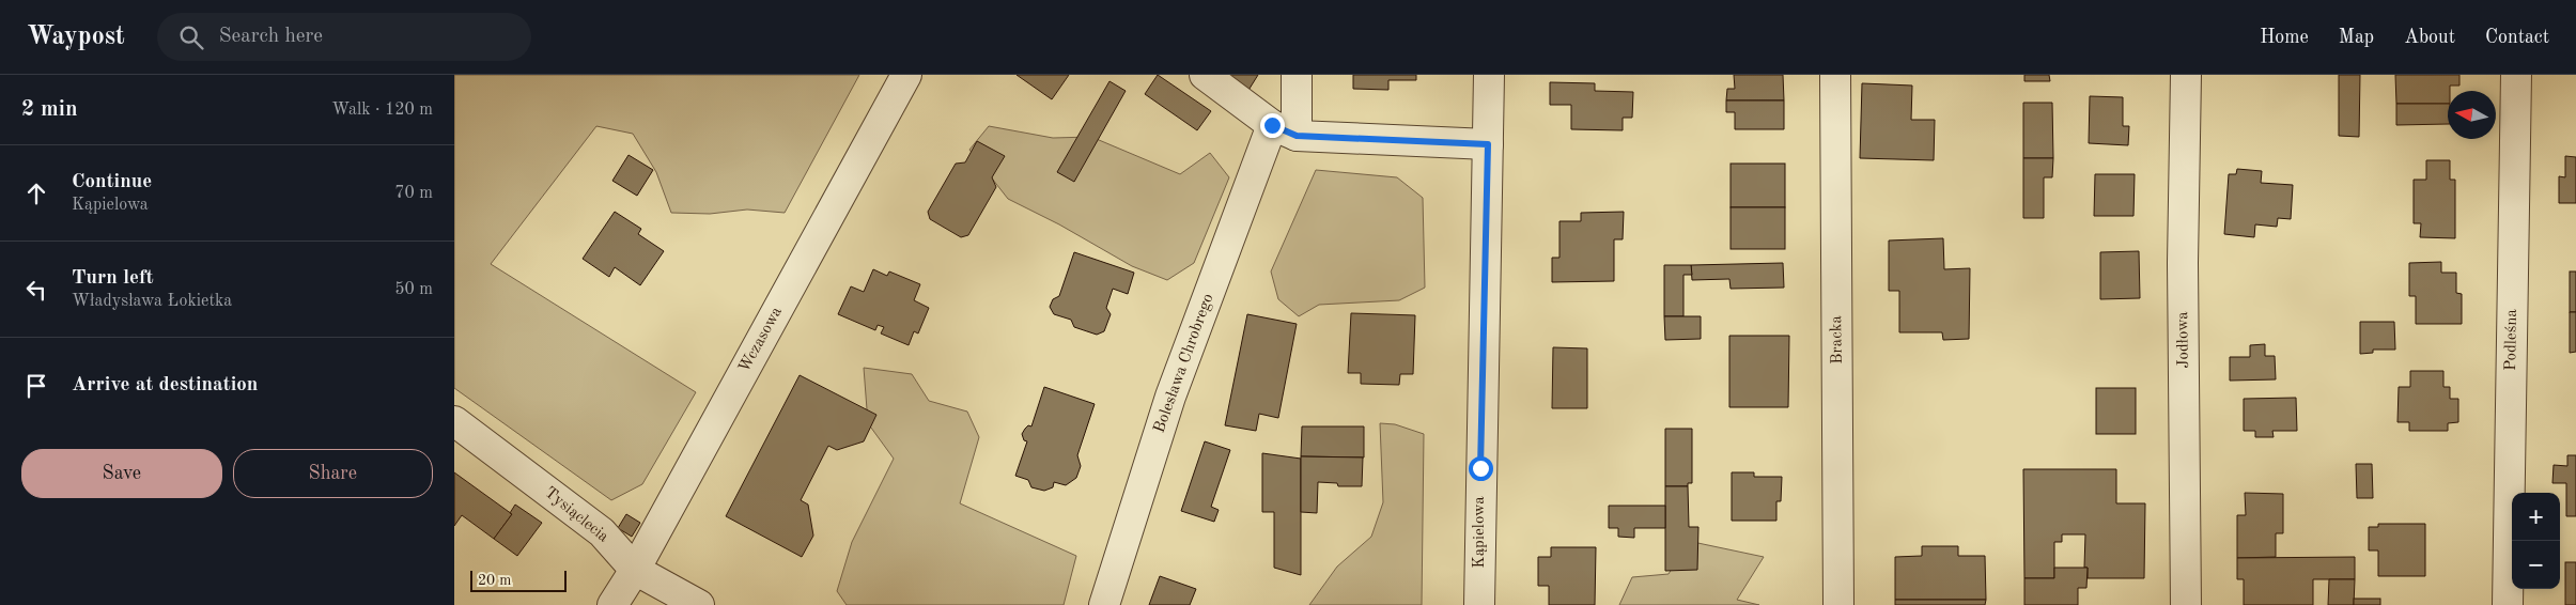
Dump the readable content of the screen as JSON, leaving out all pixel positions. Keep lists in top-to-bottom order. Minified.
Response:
{"streets":{"street":["Wczasowa","Bracka","Jodłowa","Podleśna","Bolesława Chrobrego","Tysiąclecia","Kąpielowa"]},"crossings":[["Wczasowa","Tysiąclecia"]],"scale_bar":"20 m","north":"left","page":{"header":"Waypost","search":"Search here","nav":["Home","Map","About","Contact"],"heading":["2 min","Walk · 120 m"],"list":[["Continue","Kąpielowa","70 m"],["Turn left","Władysława Łokietka","50 m"],"Arrive at destination"],"buttons":["Save","Share"],"map_buttons":["+","−"],"scale":"20 m"}}
